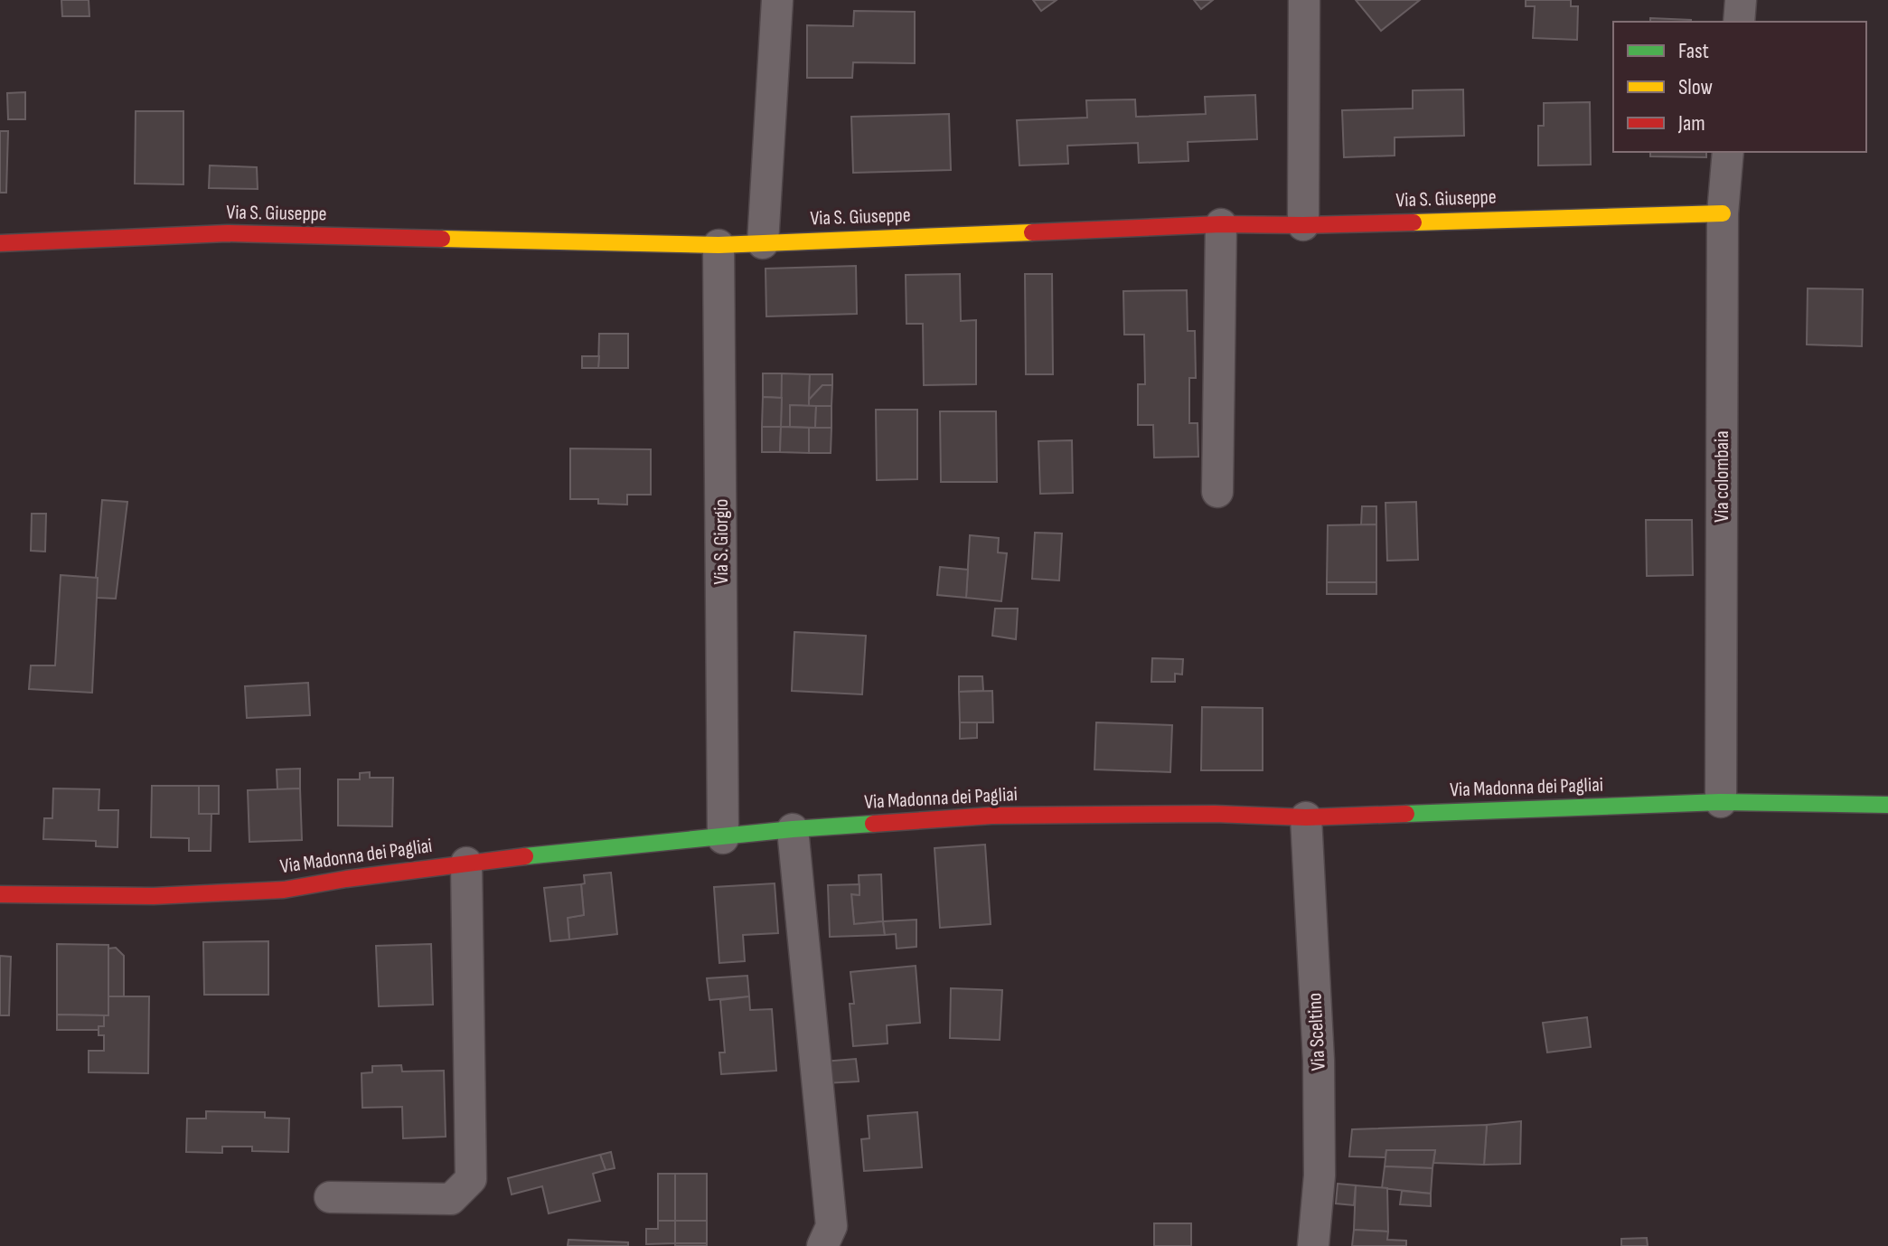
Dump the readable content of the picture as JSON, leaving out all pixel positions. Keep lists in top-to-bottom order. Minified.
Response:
{"streets":{"street":["Via S. Giuseppe","Via colombaia","Via S. Giorgio","Via Madonna dei Pagliai","Via Sceltino"]},"crossings":[["Via S. Giuseppe","Via colombaia"],["Via S. Giuseppe","Via S. Giorgio"],["Via colombaia","Via Madonna dei Pagliai"],["Via S. Giorgio","Via Madonna dei Pagliai"],["Via Madonna dei Pagliai","Via Sceltino"]],"legend":["Fast","Slow","Jam"]}
